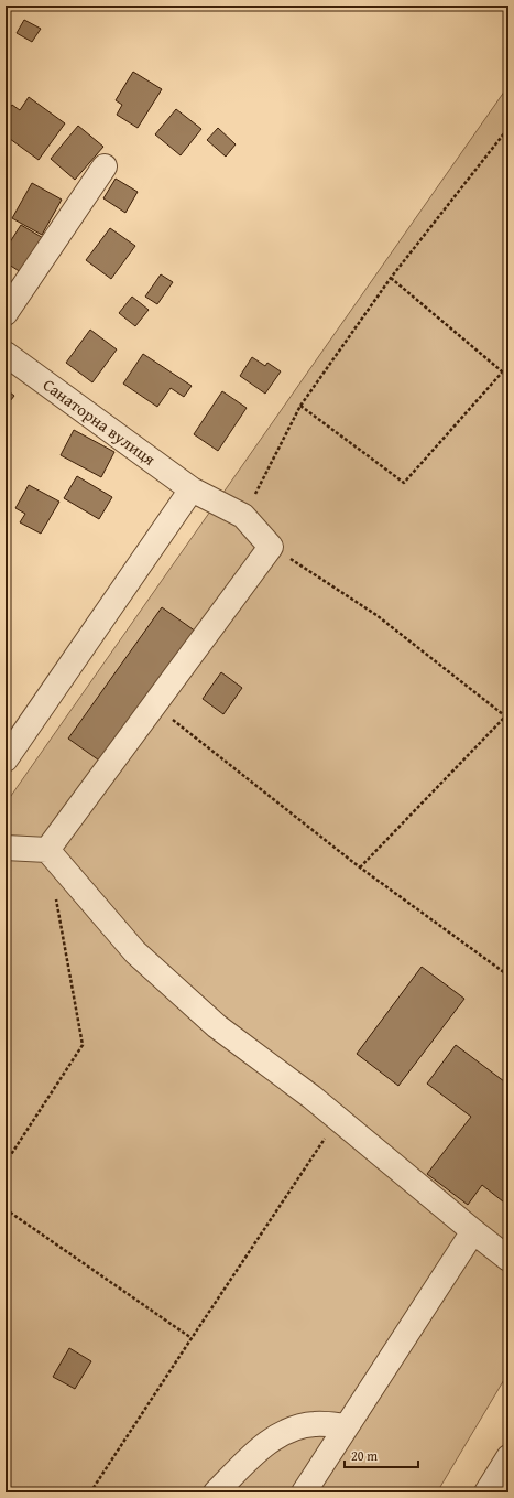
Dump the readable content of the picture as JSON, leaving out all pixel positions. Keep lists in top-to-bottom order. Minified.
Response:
{"streets":{"street":["Санаторна вулиця"]},"scale_bar":"20 m"}
